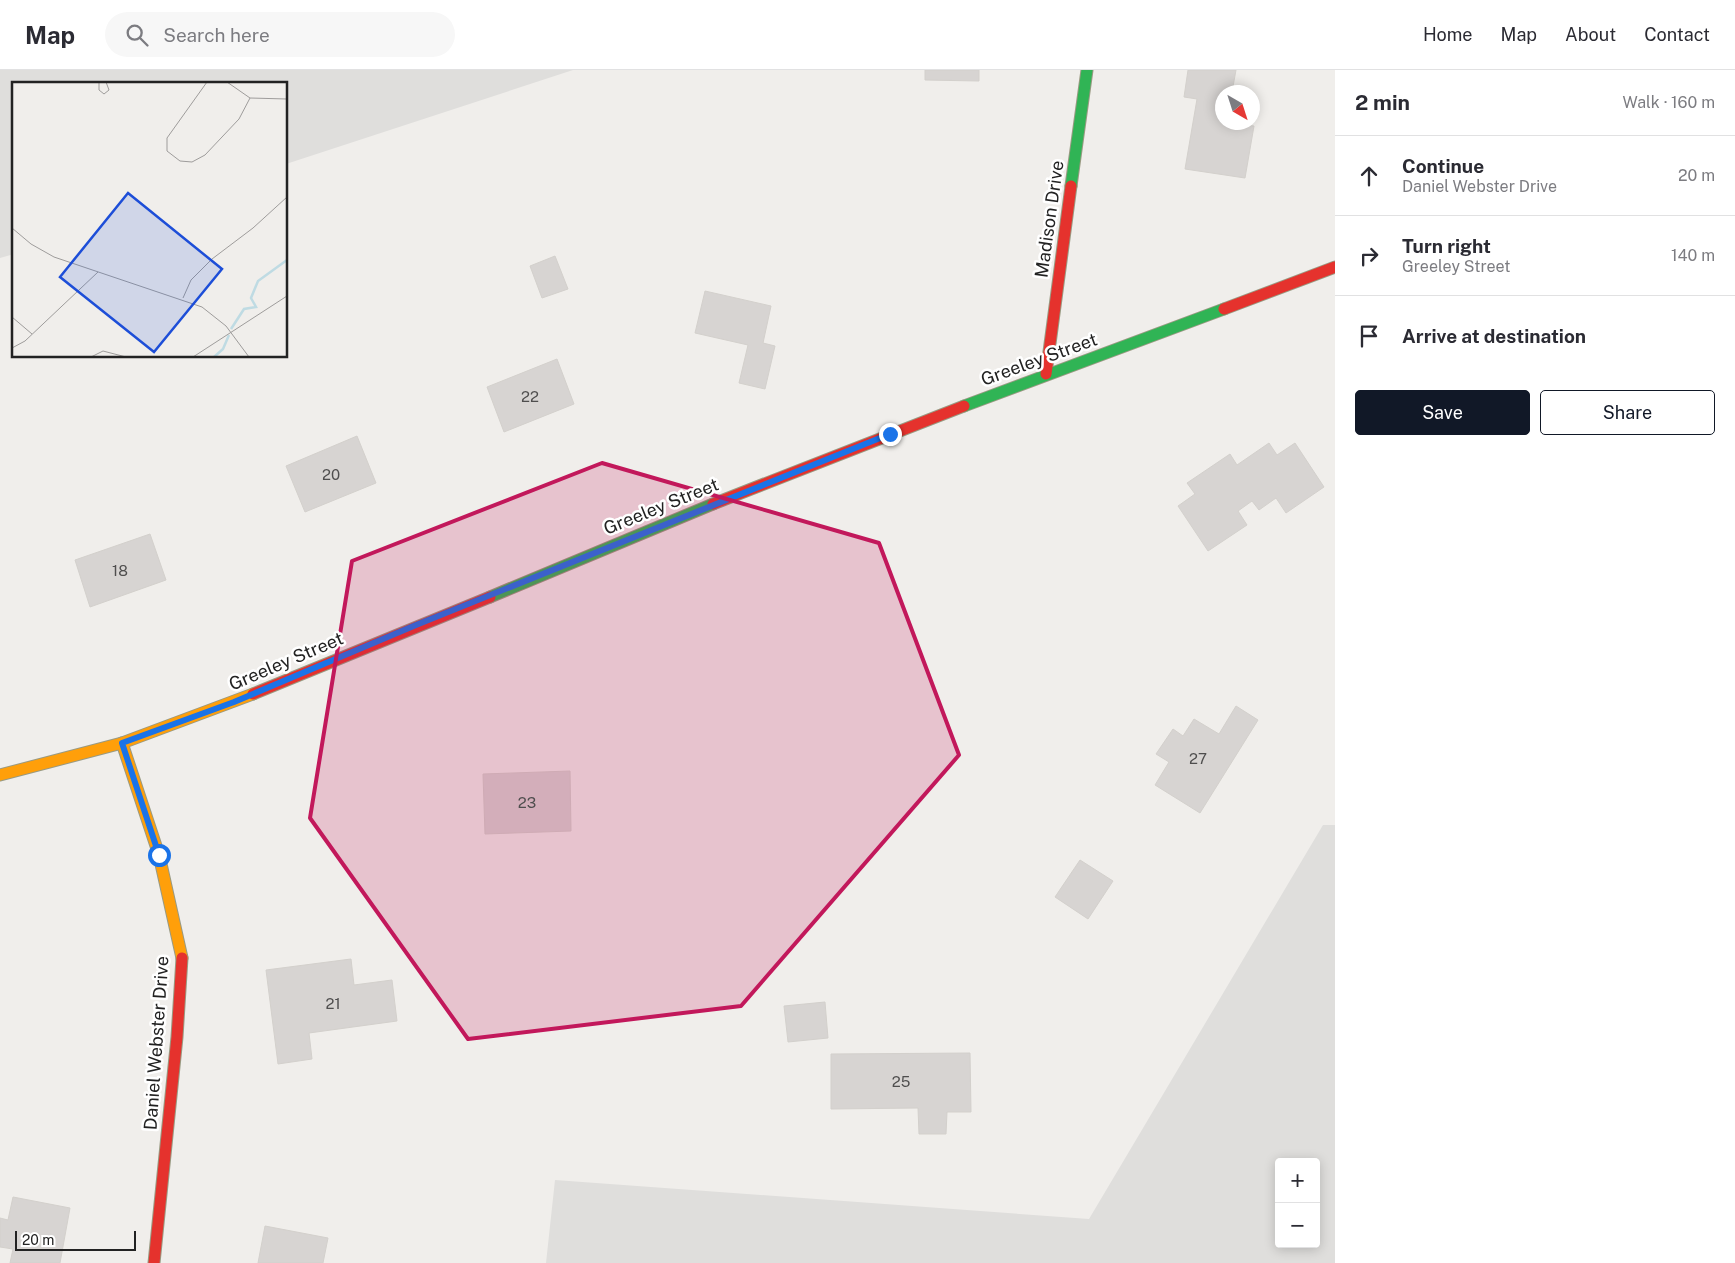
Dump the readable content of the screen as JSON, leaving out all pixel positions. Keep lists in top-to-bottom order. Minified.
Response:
{"streets":{"street":["Madison Drive","Greeley Street","Daniel Webster Drive"]},"crossings":[["Madison Drive","Greeley Street"],["Greeley Street","Daniel Webster Drive"]],"house_numbers":["22","20","18","27","23","21","25"],"scale_bar":"20 m","north":"bottom right","page":{"header":"Map","search":"Search here","nav":["Home","Map","About","Contact"],"heading":["2 min","Walk · 160 m"],"list":[["Continue","Daniel Webster Drive","20 m"],["Turn right","Greeley Street","140 m"],"Arrive at destination"],"buttons":["Save","Share"],"map_buttons":["+","−"],"scale":"20 m"}}
